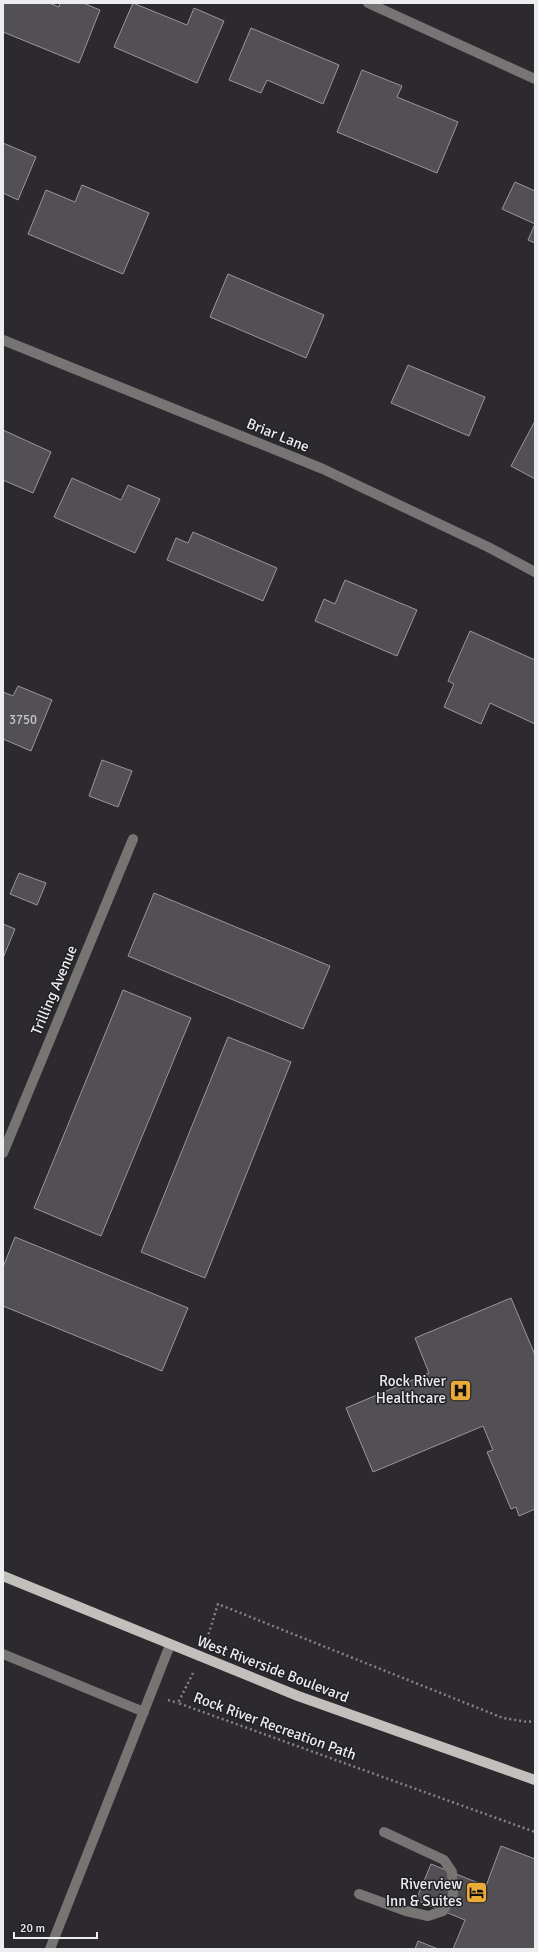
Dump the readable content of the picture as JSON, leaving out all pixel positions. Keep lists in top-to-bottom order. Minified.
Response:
{"streets":{"main road":["West Riverside Boulevard"],"street":["Briar Lane","Trilling Avenue"],"path":["Rock River Recreation Path"]},"crossings":[["West Riverside Boulevard","Rock River Recreation Path"]],"places":{"hospital":["Rock River Healthcare"],"hotel":["Riverview Inn & Suites"]},"house_numbers":["3750"],"scale_bar":"20 m"}
